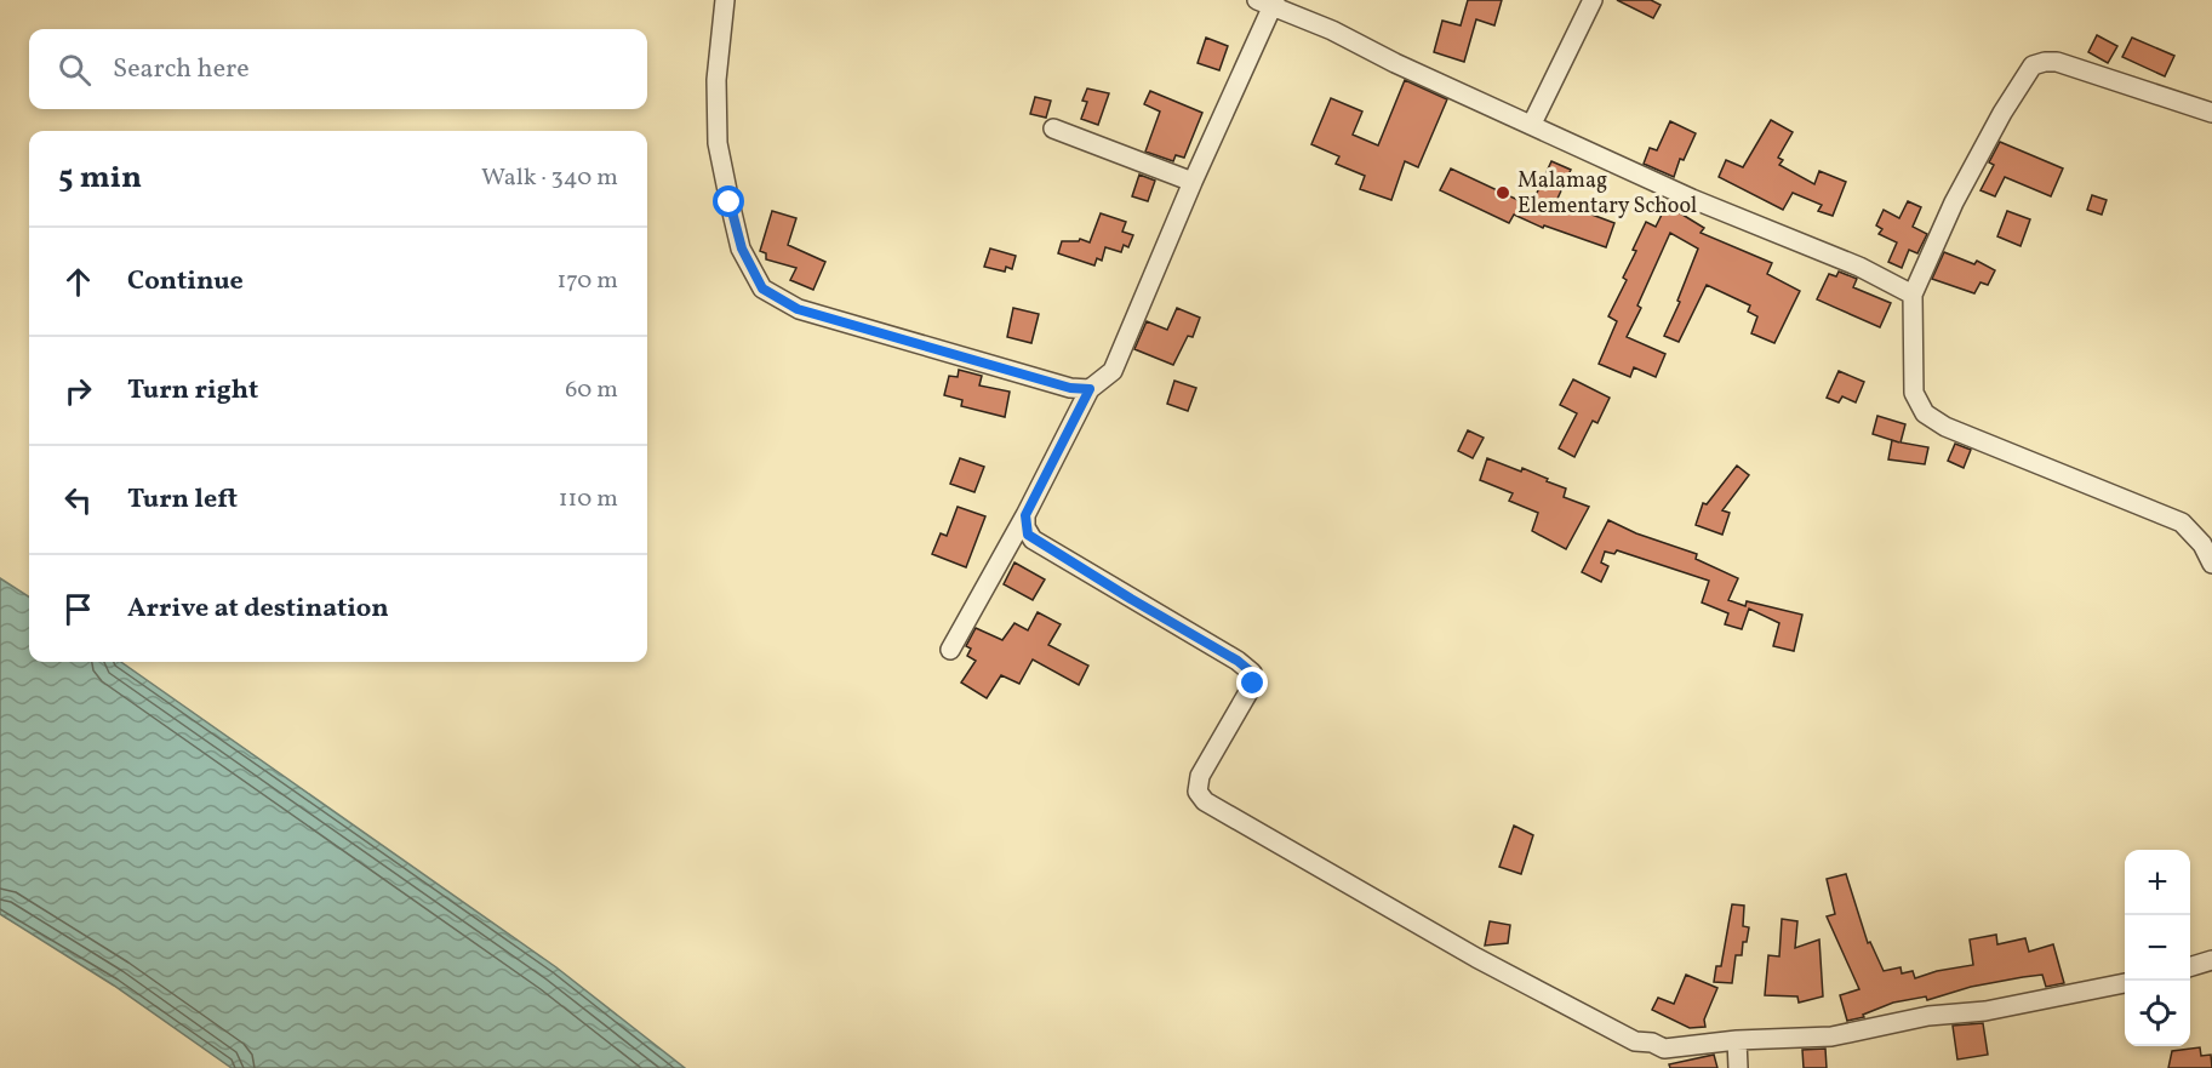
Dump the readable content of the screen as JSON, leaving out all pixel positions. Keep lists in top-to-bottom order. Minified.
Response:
{"places":["Malamag Elementary School"],"page":{"search":"Search here","heading":["5 min","Walk · 340 m"],"list":[["Continue","170 m"],["Turn right","60 m"],["Turn left","110 m"],"Arrive at destination"],"map_buttons":["+","−"]}}
